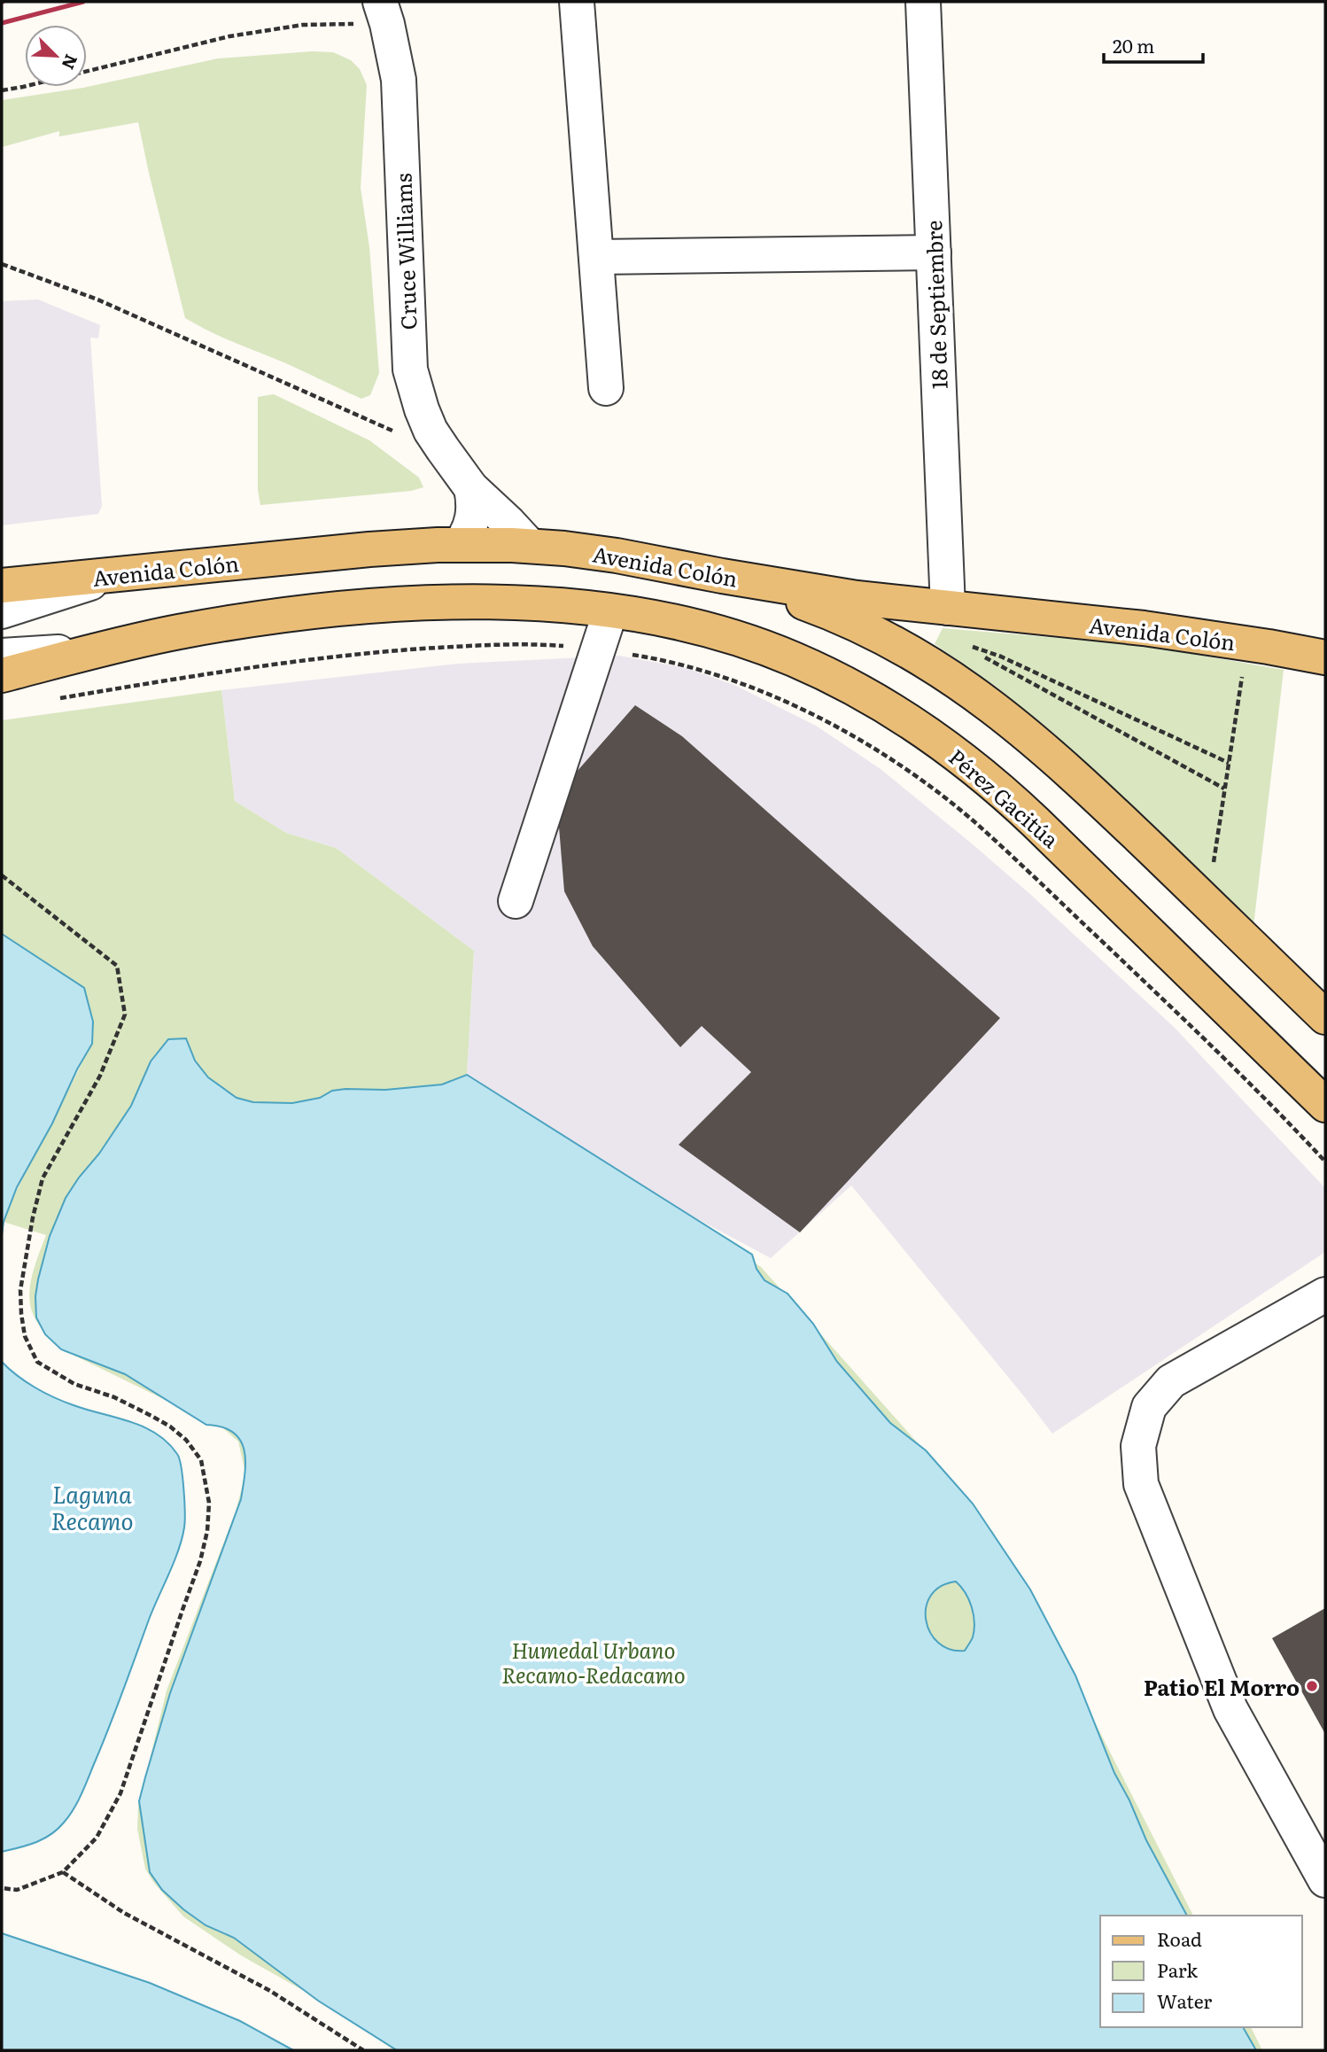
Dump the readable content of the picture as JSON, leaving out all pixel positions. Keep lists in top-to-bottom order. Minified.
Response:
{"streets":{"main road":["Avenida Colón","Pérez Gacitúa"],"street":["Cruce Williams","18 de Septiembre"]},"crossings":[["Cruce Williams","Avenida Colón"],["18 de Septiembre","Avenida Colón"]],"water":["Laguna Recamo"],"parks":["Humedal Urbano Recamo-Redacamo"],"places":["Patio El Morro"],"legend":["Road","Park","Water"],"scale_bar":"20 m","north":"bottom right"}
